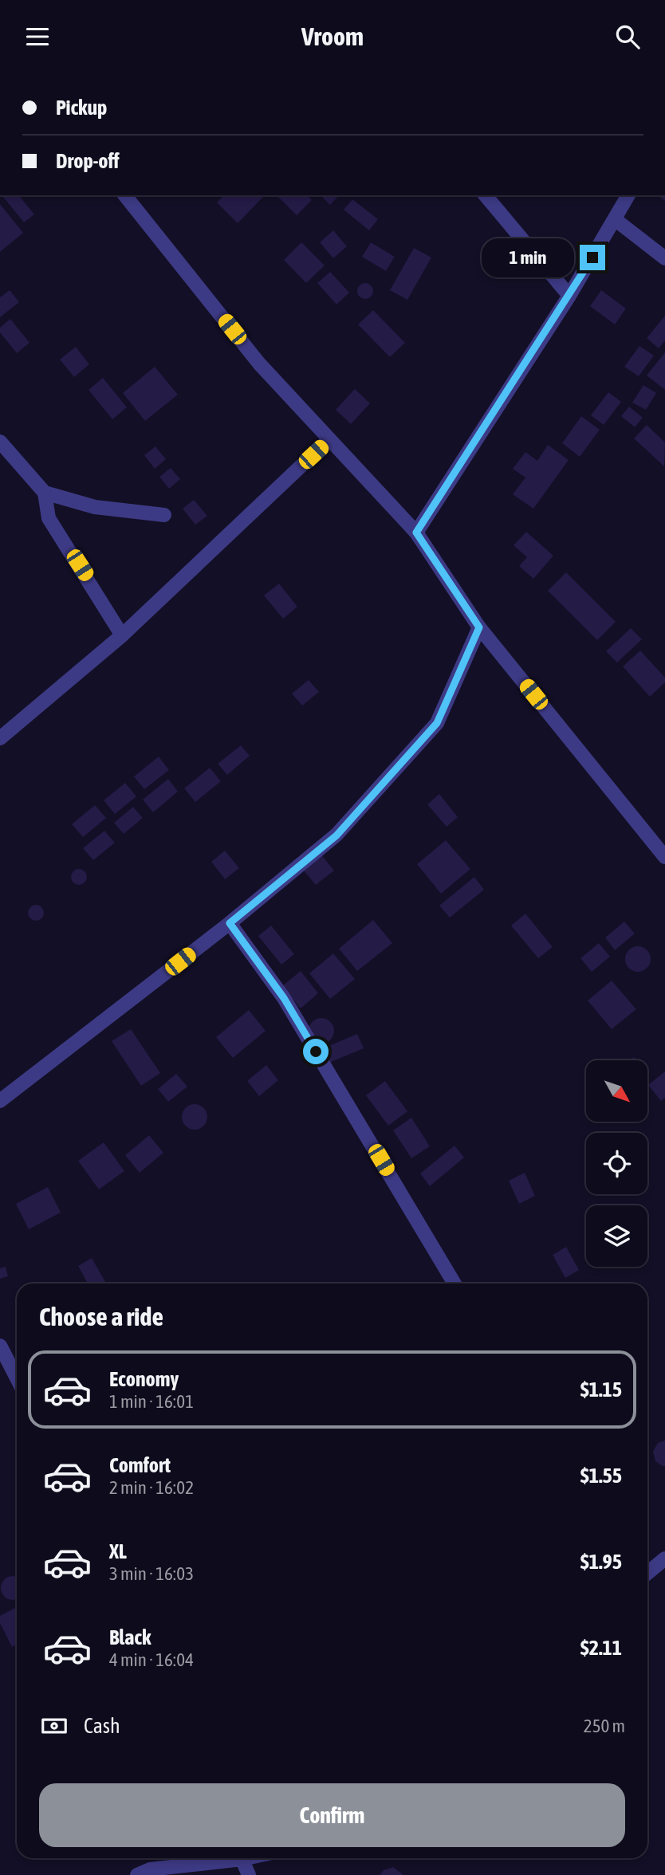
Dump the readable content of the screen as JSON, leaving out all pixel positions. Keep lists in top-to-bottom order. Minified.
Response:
{"north":"bottom right","page":{"header":"Vroom","banner":["Pickup","Drop-off"],"bubble":"1 min","heading":"Choose a ride","list":[{"name":"Economy","note":"1 min · 16:01","value":"$1.15"},{"name":"Comfort","note":"2 min · 16:02","value":"$1.55"},{"name":"XL","note":"3 min · 16:03","value":"$1.95"},{"name":"Black","note":"4 min · 16:04","value":"$2.11"}],"pay":["Cash","250 m"],"buttons":"Confirm"}}
